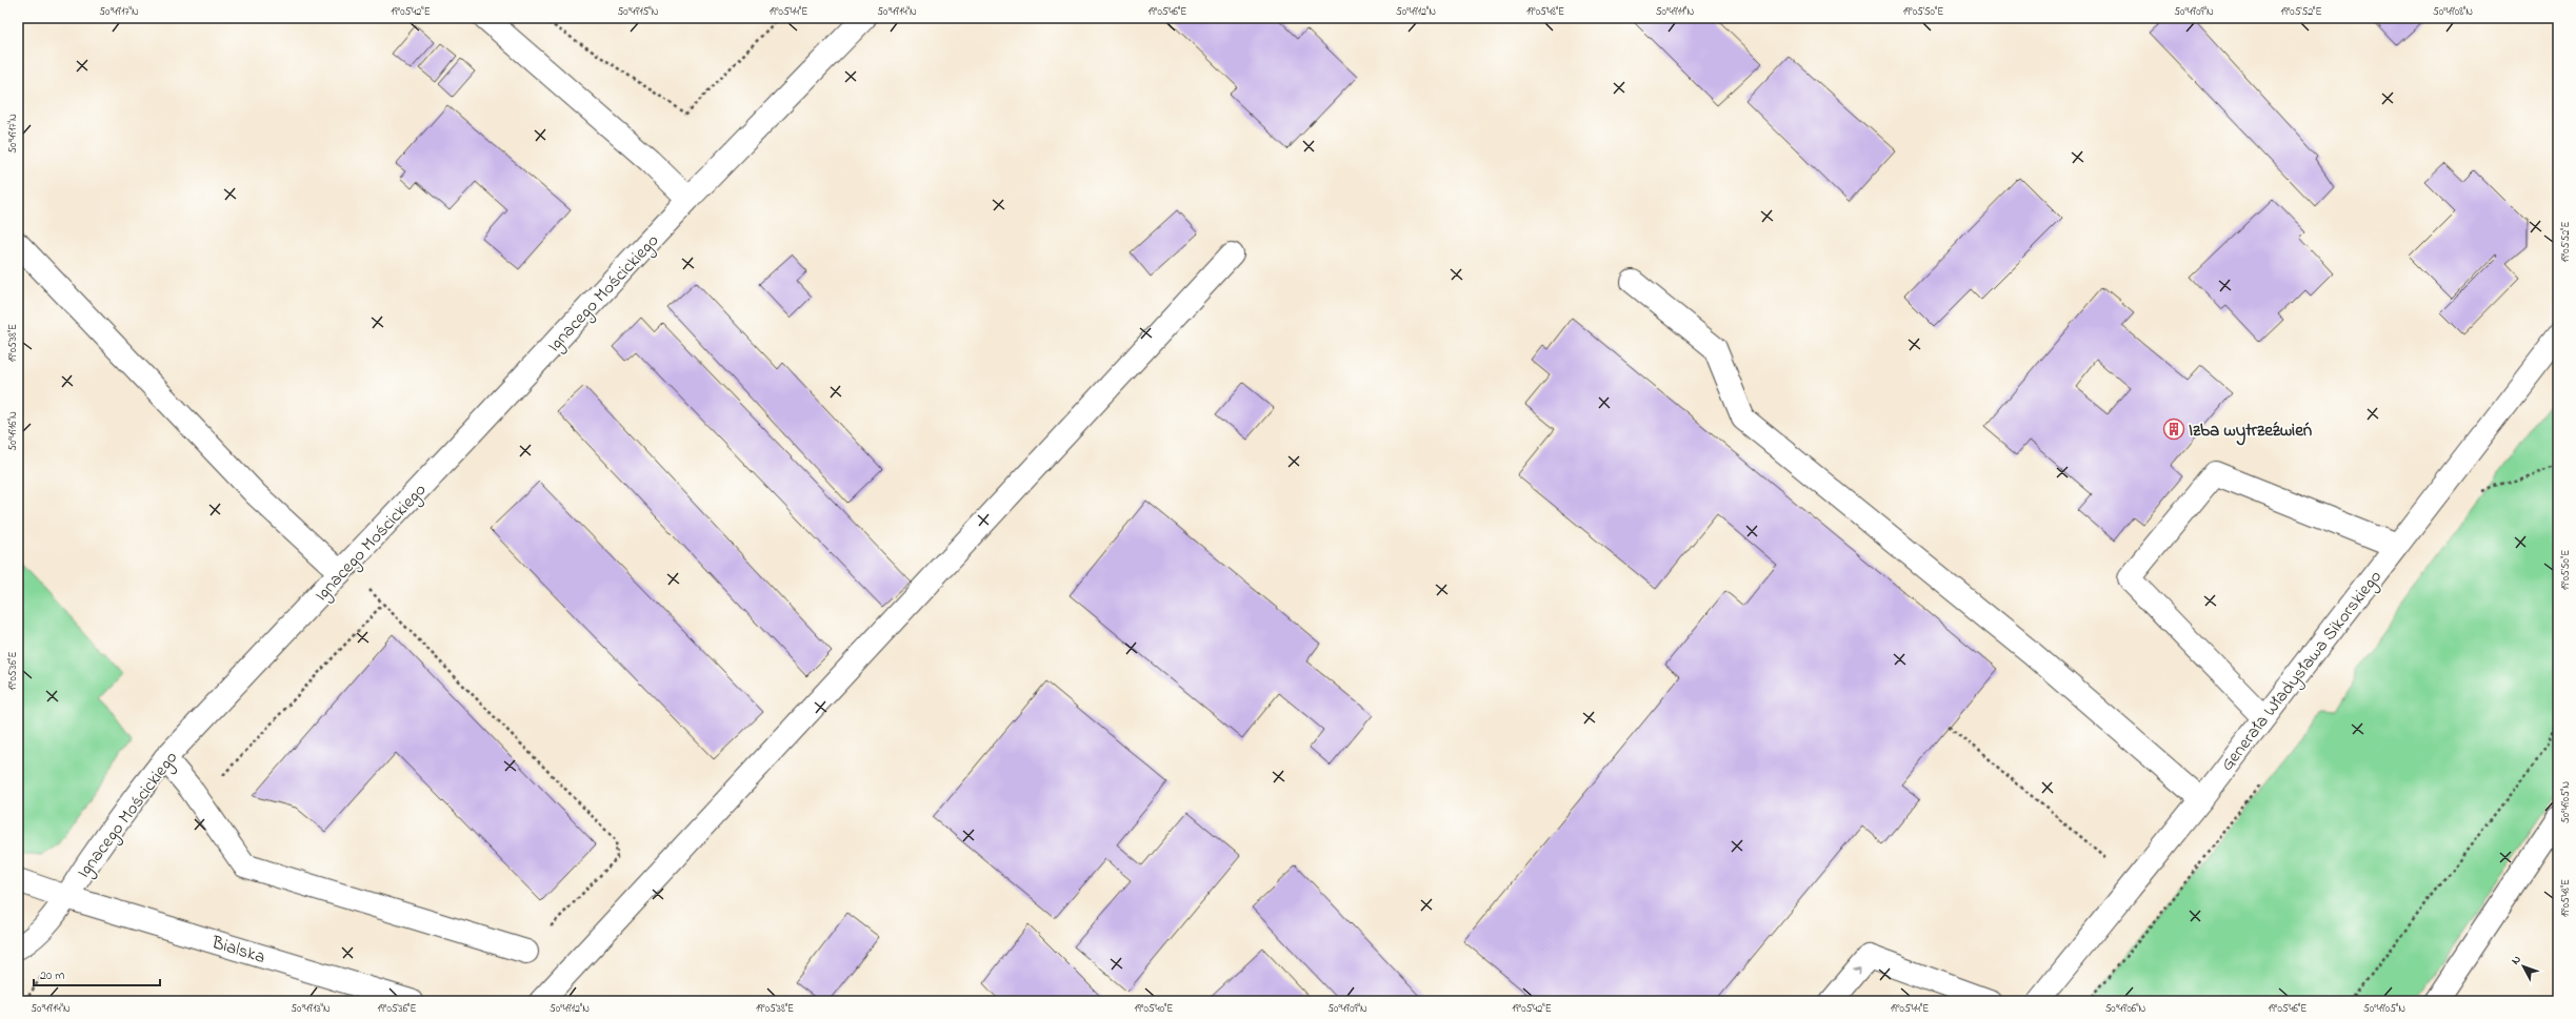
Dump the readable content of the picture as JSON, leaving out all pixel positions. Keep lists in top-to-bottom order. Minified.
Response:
{"streets":{"street":["Ignacego Mościckiego","Generała Władysława Sikorskiego","Bialska"]},"crossings":[["Ignacego Mościckiego","Bialska"]],"places":{"building":["Izba wytrzeźwień"]},"scale_bar":"20 m","north":"top left","coordinates":["50°49'17\"N","19°05'42\"E","50°49'15\"N","19°05'44\"E","50°49'14\"N","19°05'46\"E","50°49'12\"N","19°05'48\"E","50°49'11\"N","19°05'50\"E","50°49'09\"N","19°05'52\"E","50°49'08\"N","19°05'38\"E","50°49'16\"N","19°05'36\"E","50°49'05\"N","50°49'13\"N","19°05'40\"E","50°49'06\"N"]}
